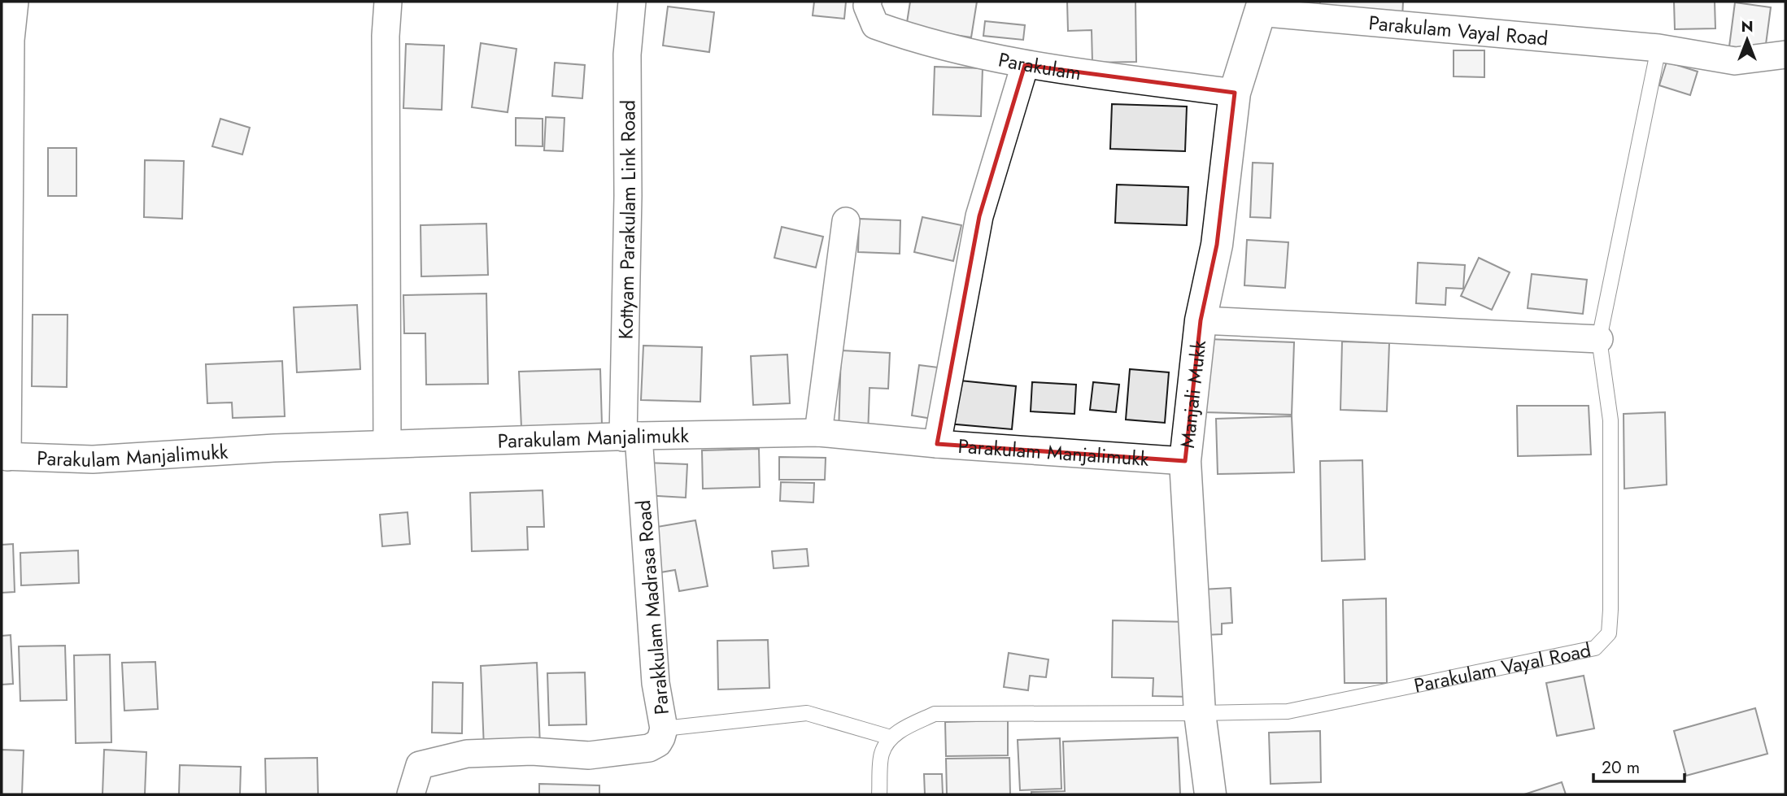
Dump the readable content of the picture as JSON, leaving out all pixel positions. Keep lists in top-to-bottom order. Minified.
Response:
{"streets":{"street":["Parakulam Vayal Road","Parakulam","Kottyam Parakulam Link Road","Manjali Mukk","Parakulam Manjalimukk","Parakkulam Madrasa Road"]},"crossings":[["Parakulam Vayal Road","Manjali Mukk"],["Parakulam","Manjali Mukk"],["Kottyam Parakulam Link Road","Parakulam Manjalimukk"],["Kottyam Parakulam Link Road","Parakkulam Madrasa Road"],["Manjali Mukk","Parakulam Manjalimukk"],["Parakulam Manjalimukk","Parakkulam Madrasa Road"]],"scale_bar":"20 m","north":"top"}
